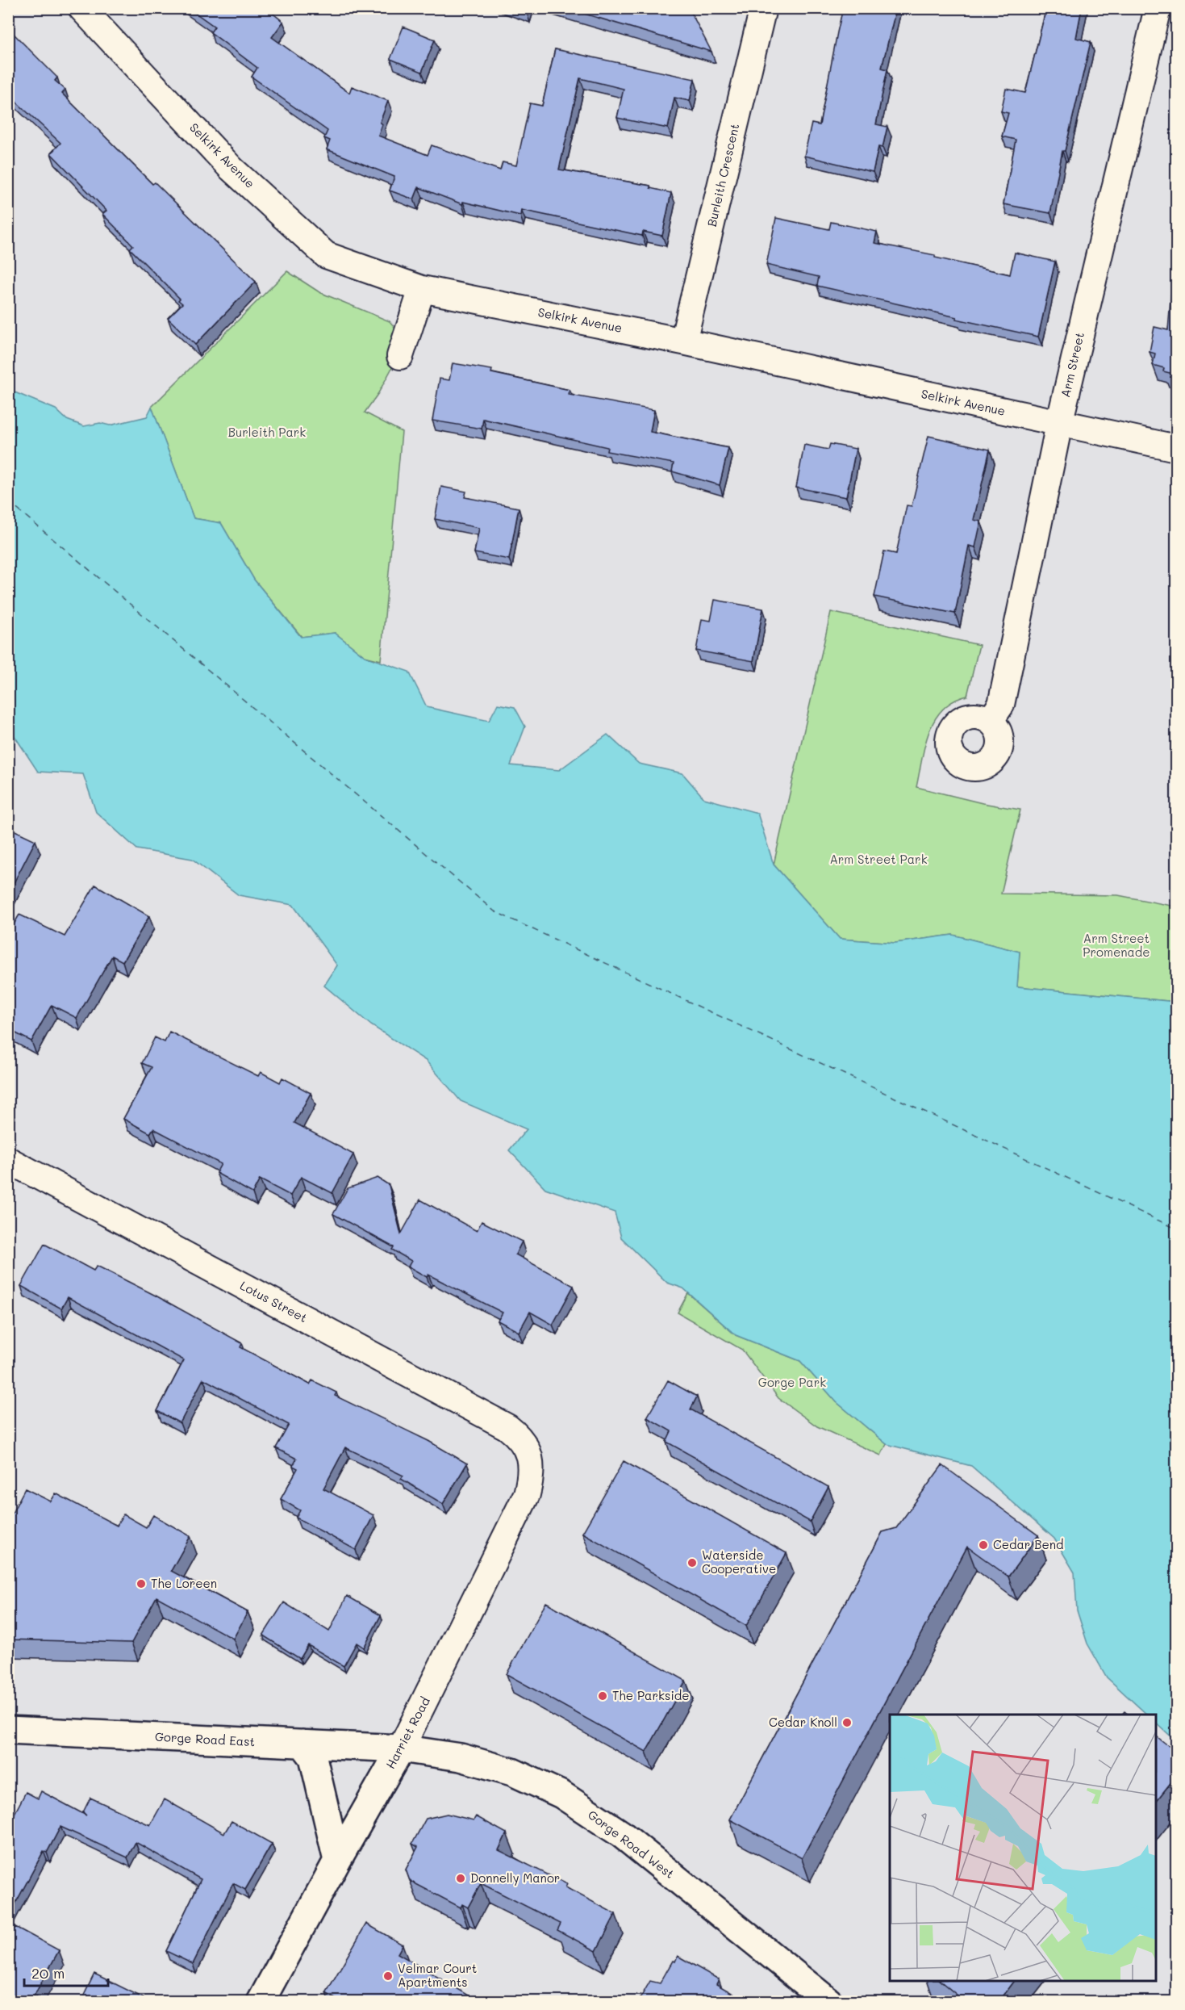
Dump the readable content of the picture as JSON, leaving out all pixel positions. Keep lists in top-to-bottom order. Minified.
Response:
{"streets":{"main road":["Harriet Road","Gorge Road East","Gorge Road West"],"street":["Selkirk Avenue","Burleith Crescent","Arm Street","Lotus Street"]},"crossings":[["Selkirk Avenue","Burleith Crescent"],["Selkirk Avenue","Arm Street"],["Lotus Street","Harriet Road"],["Harriet Road","Gorge Road East"],["Harriet Road","Gorge Road West"],["Gorge Road East","Gorge Road West"]],"parks":["Burleith Park","Arm Street Park","Arm Street Promenade","Gorge Park"],"places":["Cedar Bend","Waterside Cooperative","The Loreen","The Parkside","Cedar Knoll","Donnelly Manor","Velmar Court Apartments"],"scale_bar":"20 m"}
